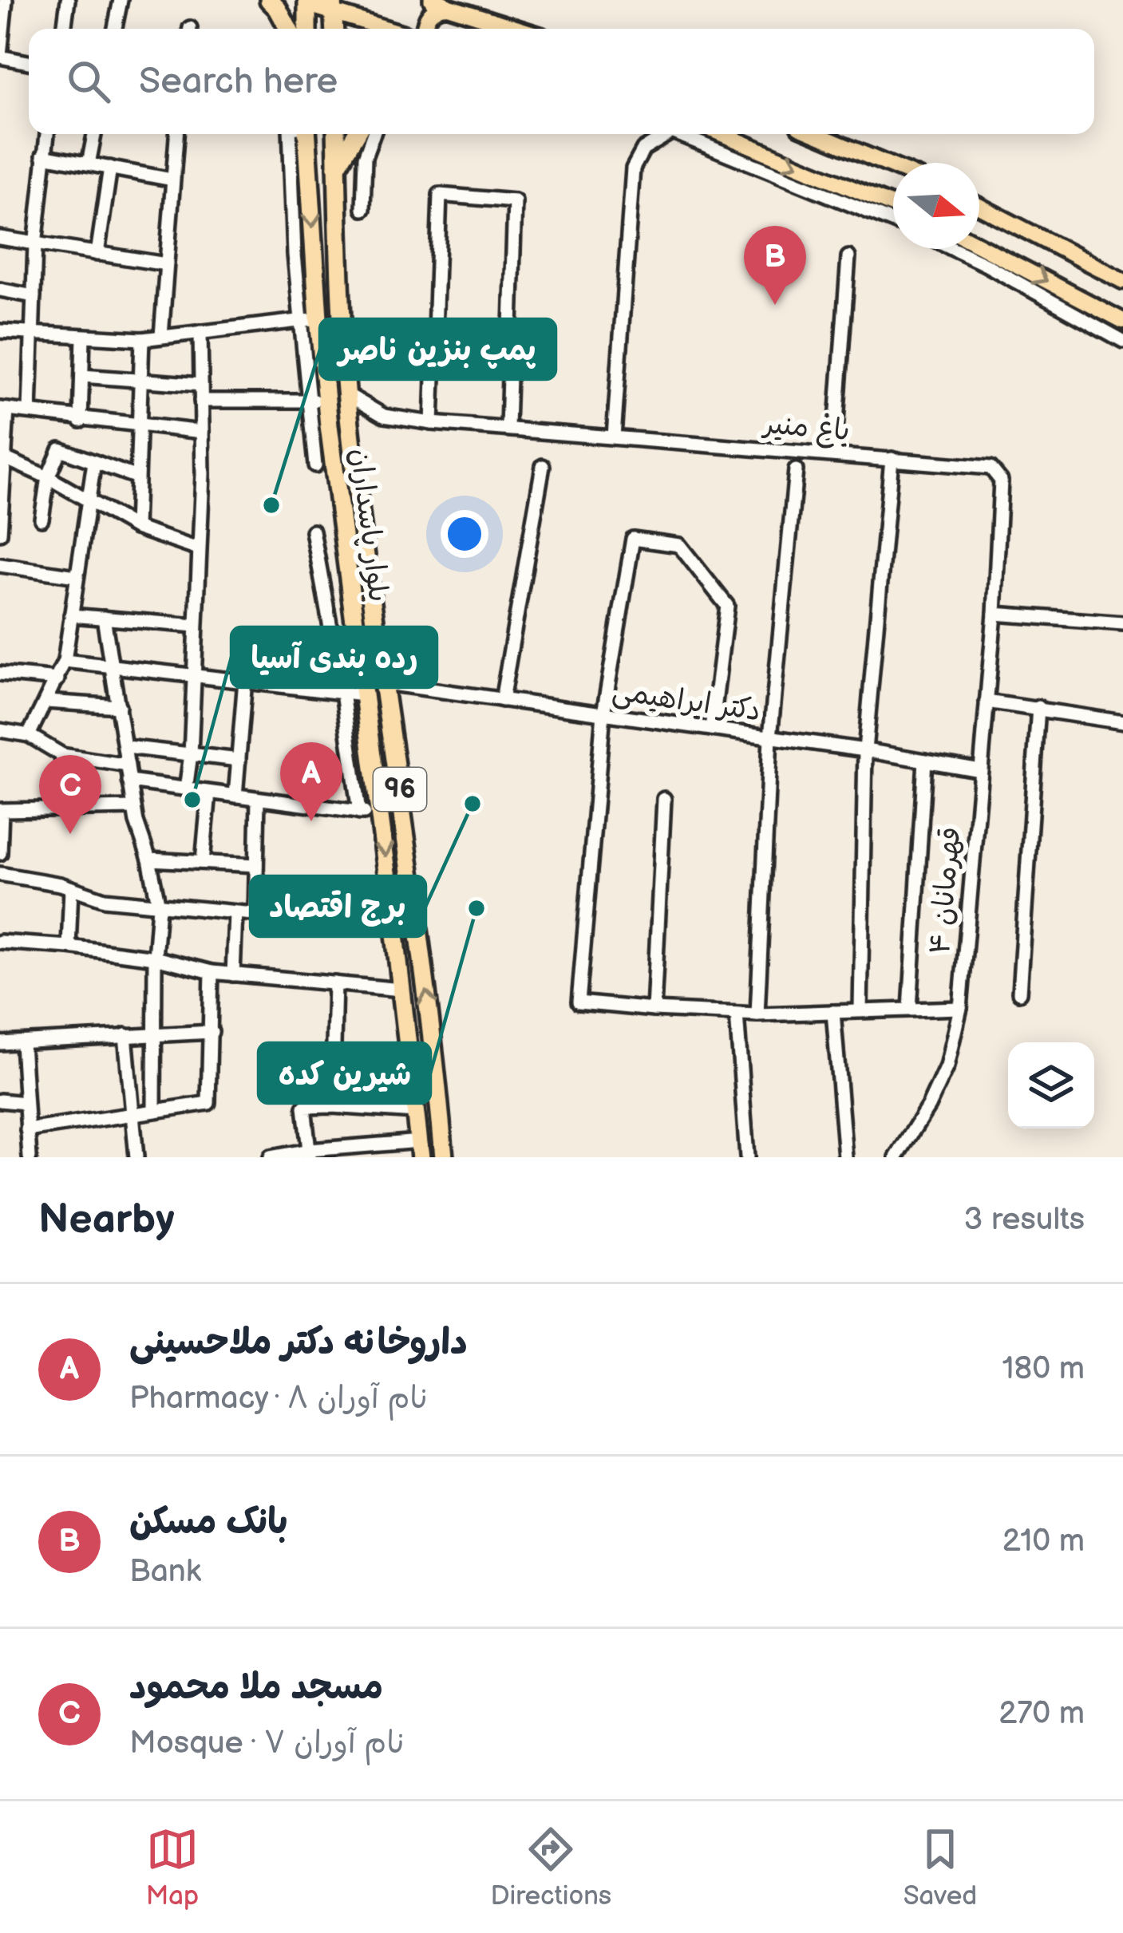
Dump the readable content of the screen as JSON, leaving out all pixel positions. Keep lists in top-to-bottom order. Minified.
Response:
{"streets":{"highway":["بلوار پاسداران","96"],"street":["باغ منیر","دکتر ابراهیمی","قهرمانان ۴"]},"crossings":[["باغ منیر","بلوار پاسداران"],["باغ منیر","قهرمانان ۴"],["بلوار پاسداران","دکتر ابراهیمی"],["دکتر ابراهیمی","قهرمانان ۴"]],"places":["پمپ بنزین ناصر","رده بندی آسیا","برج اقتصاد","شیرین کده"],"north":"right","page":{"search":"Search here","pins":["B","A","C"],"heading":["Nearby","3 results"],"list":[{"mark":"A","name":"داروخانه دکتر ملاحسینی","note":"Pharmacy · نام آوران ۸","value":"180 m"},{"mark":"B","name":"بانک مسکن","note":"Bank","value":"210 m"},{"mark":"C","name":"مسجد ملا محمود","note":"Mosque · نام آوران ۷","value":"270 m"}],"nav":["Map","Directions","Saved"]}}
